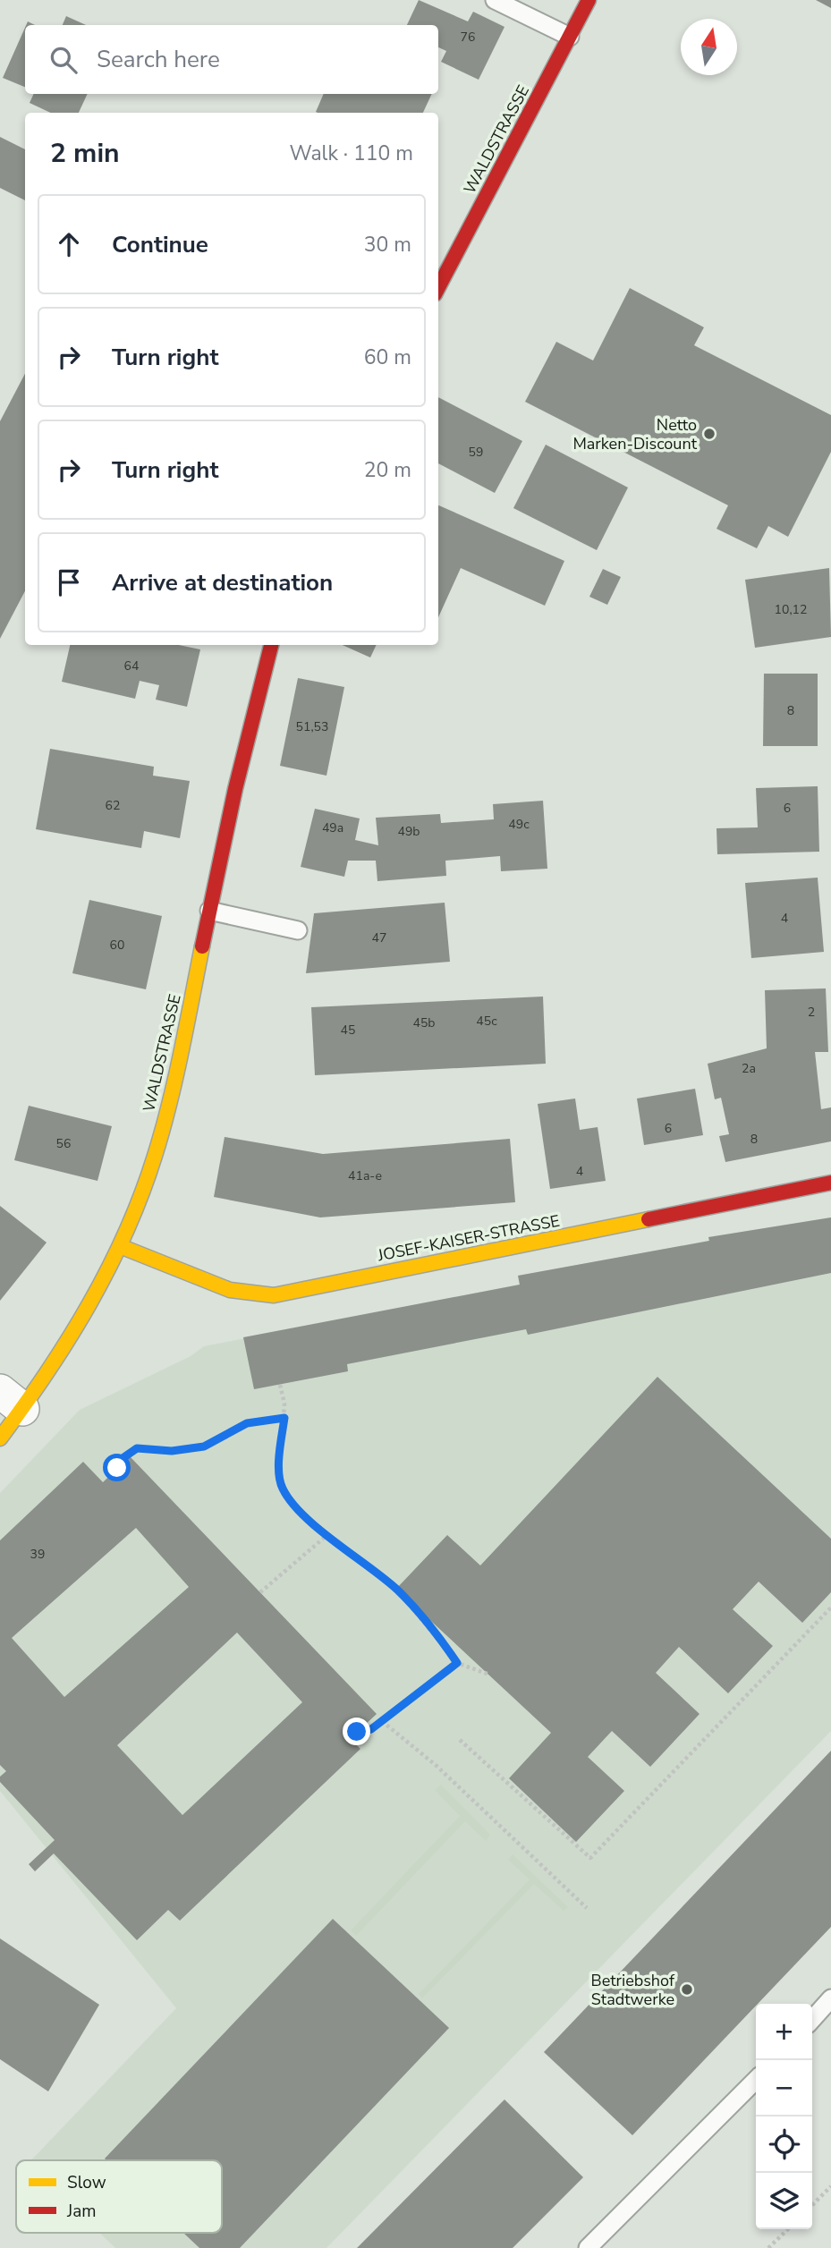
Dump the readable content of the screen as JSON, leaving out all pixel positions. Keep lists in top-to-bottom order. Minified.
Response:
{"streets":{"street":["WALDSTRASSE","JOSEF-KAISER-STRASSE"]},"crossings":[["WALDSTRASSE","JOSEF-KAISER-STRASSE"]],"places":["Netto Marken-Discount","Betriebshof Stadtwerke"],"house_numbers":["76","59","10,12","64","8","51,53","62","6","49c","49a","49b","4","47","60","2","45c","45b","45","2a","6","8","56","4","41a-e","39"],"legend":["Slow","Jam"],"north":"top","page":{"search":"Search here","heading":["2 min","Walk · 110 m"],"list":[["Continue","30 m"],["Turn right","60 m"],["Turn right","20 m"],"Arrive at destination"],"map_buttons":["+","−"]}}
